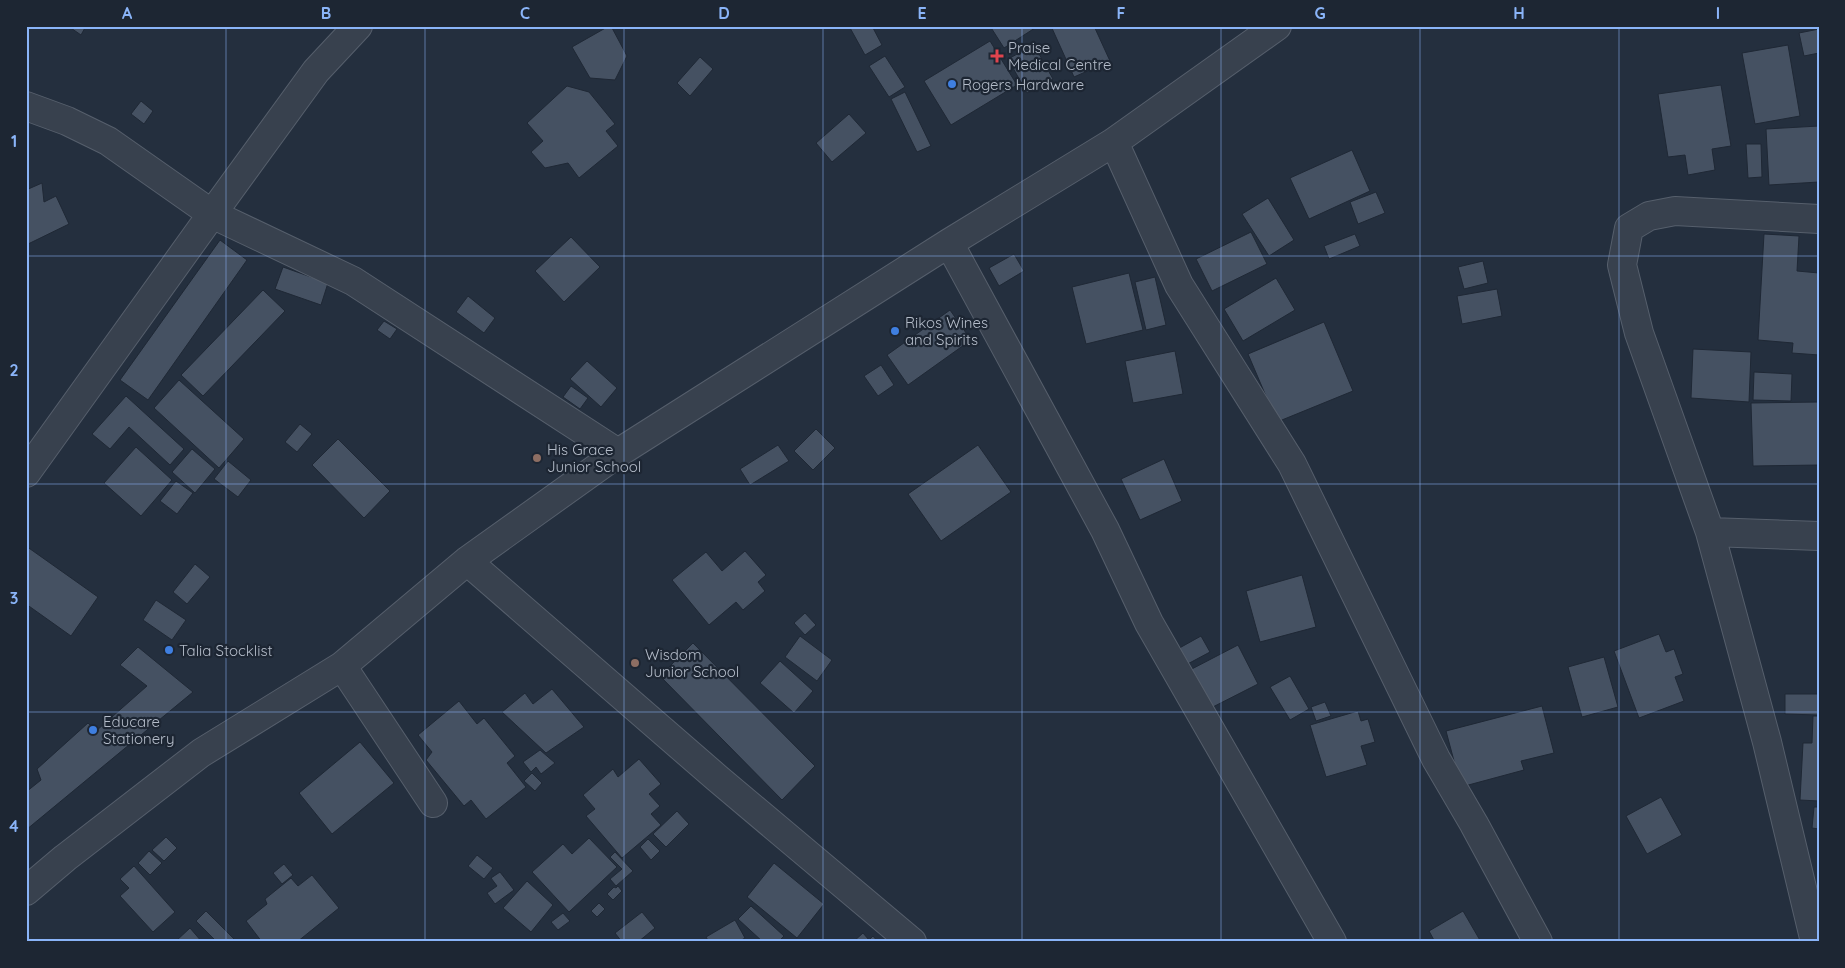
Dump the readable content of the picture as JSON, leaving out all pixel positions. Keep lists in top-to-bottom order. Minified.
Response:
{"places":{"health":["Praise Medical Centre"],"other":["Rogers Hardware","Rikos Wines and Spirits","His Grace Junior School","Talia Stocklist","Wisdom Junior School","Educare Stationery"]},"grid":{"columns":["A","B","C","D","E","F","G","H","I"],"rows":["1","2","3","4"]}}
